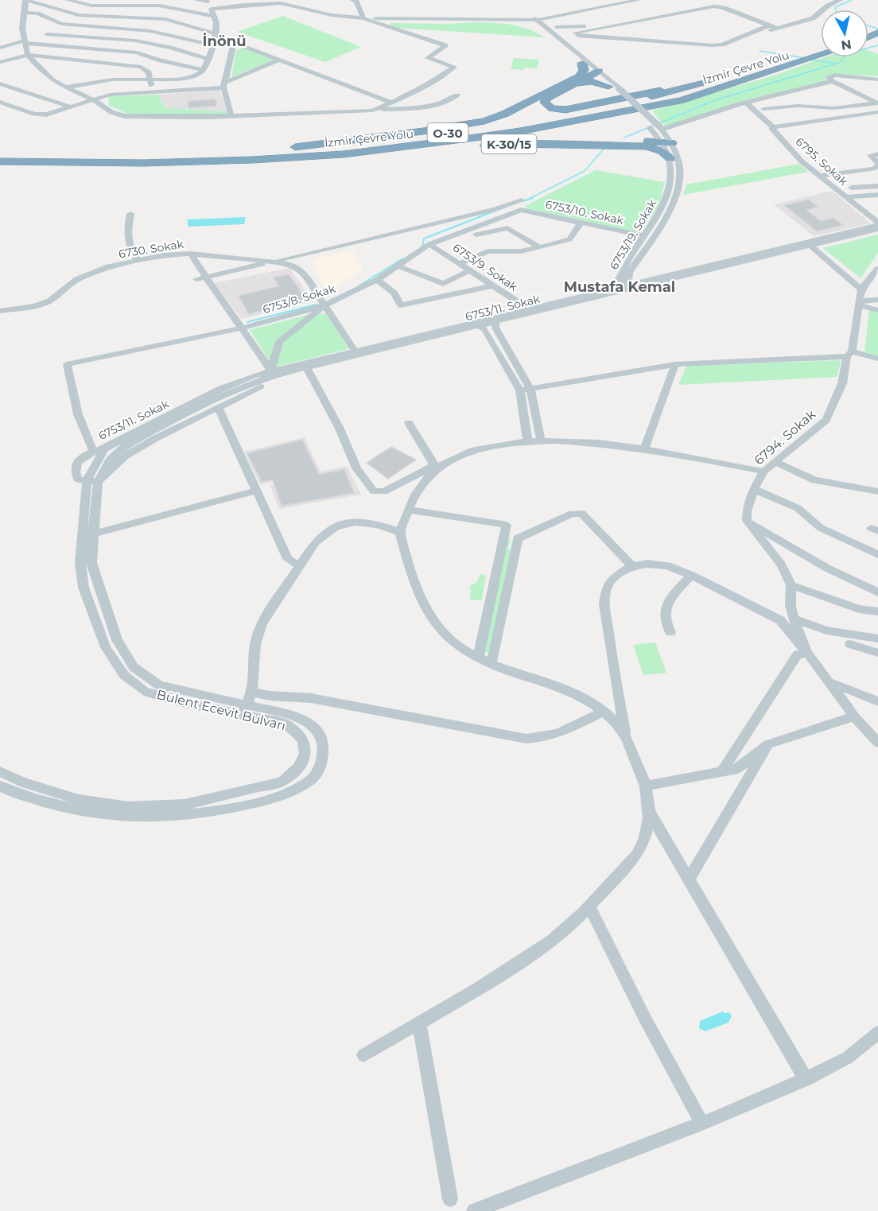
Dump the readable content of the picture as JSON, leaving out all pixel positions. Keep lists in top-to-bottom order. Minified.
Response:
{"streets":{"highway":["İzmir Çevre Yolu","O-30","K-30/15"],"street":["6795. Sokak","6753/10. Sokak","6753/19. Sokak","6730. Sokak","6753/9. Sokak","6753/8. Sokak","6753/11. Sokak","6794. Sokak","Bülent Ecevit Bulvarı"]},"crossings":[["İzmir Çevre Yolu","K-30/15"],["K-30/15","6753/19. Sokak"],["6795. Sokak","6753/11. Sokak"],["6753/10. Sokak","6753/19. Sokak"],["6753/10. Sokak","6753/8. Sokak"],["6753/19. Sokak","6753/11. Sokak"],["6730. Sokak","6753/8. Sokak"],["6730. Sokak","6753/11. Sokak"],["6753/9. Sokak","6753/8. Sokak"],["6753/9. Sokak","6753/11. Sokak"],["6753/8. Sokak","6753/11. Sokak"],["6753/11. Sokak","Bülent Ecevit Bulvarı"]],"districts":["İnönü","Mustafa Kemal"],"north":"bottom"}
